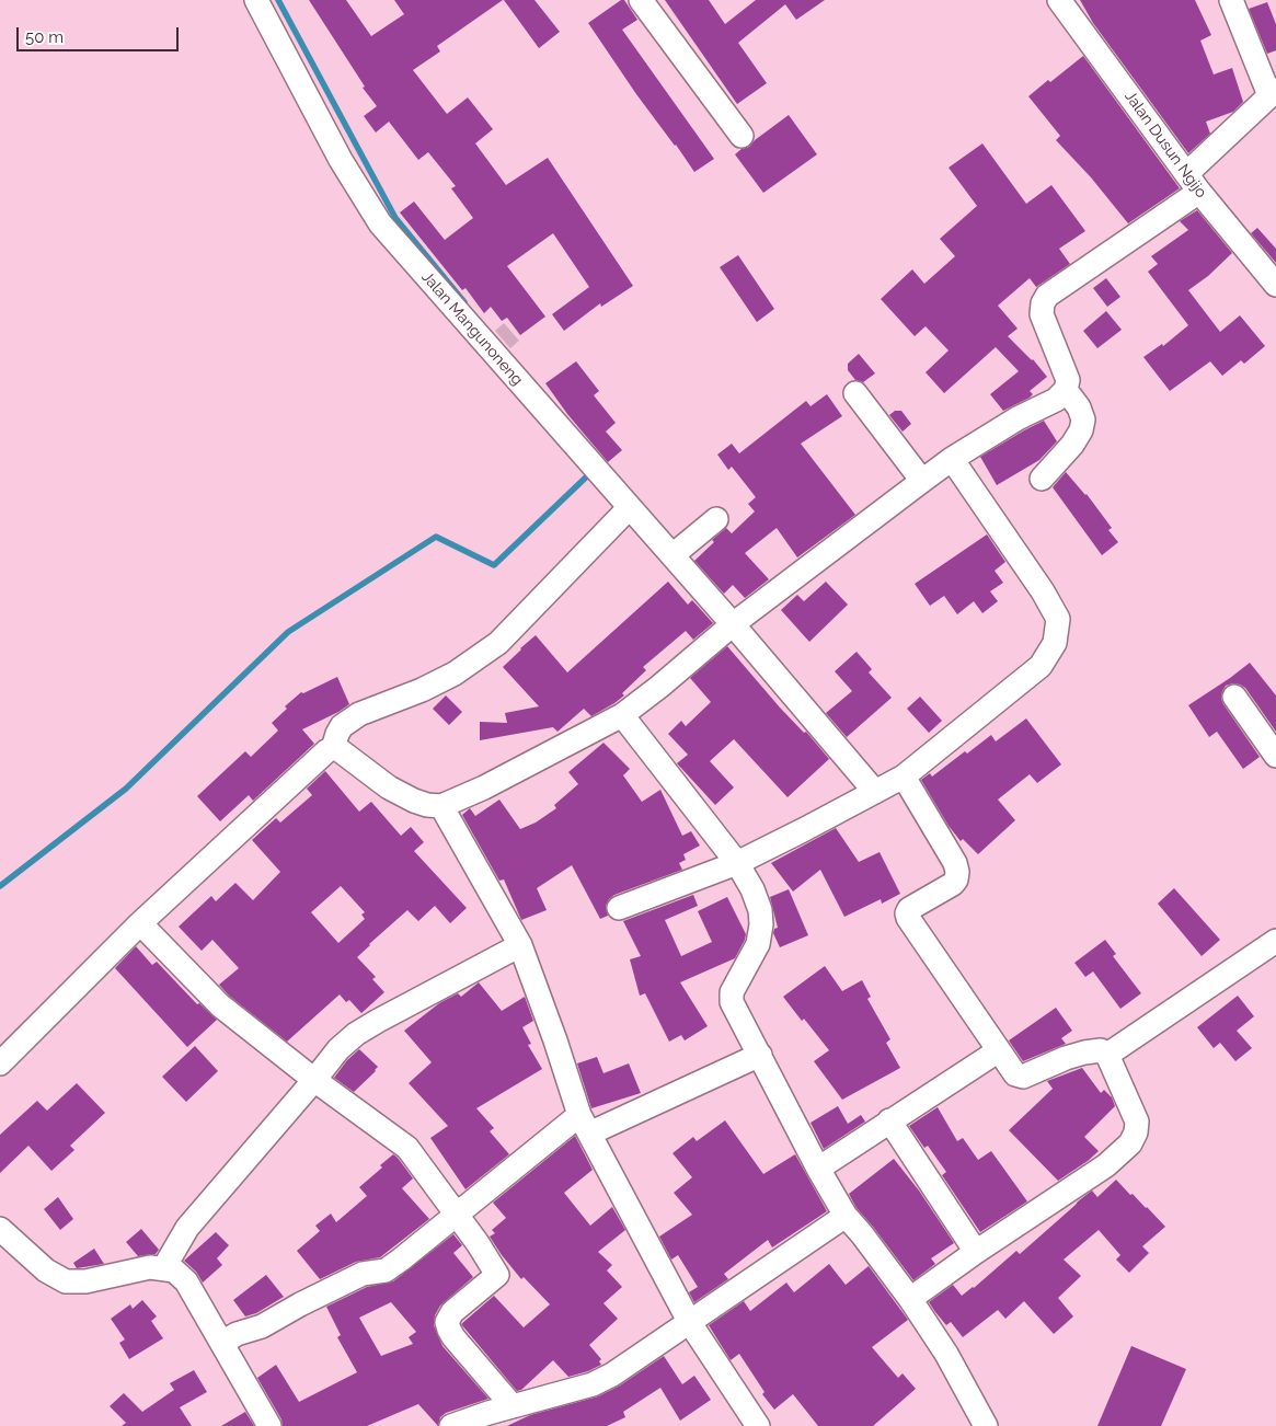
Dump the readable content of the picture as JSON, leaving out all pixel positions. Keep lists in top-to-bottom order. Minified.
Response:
{"streets":{"street":["Jalan Dusun Ngijo","Jalan Mangunoneng"]},"scale_bar":"50 m"}
